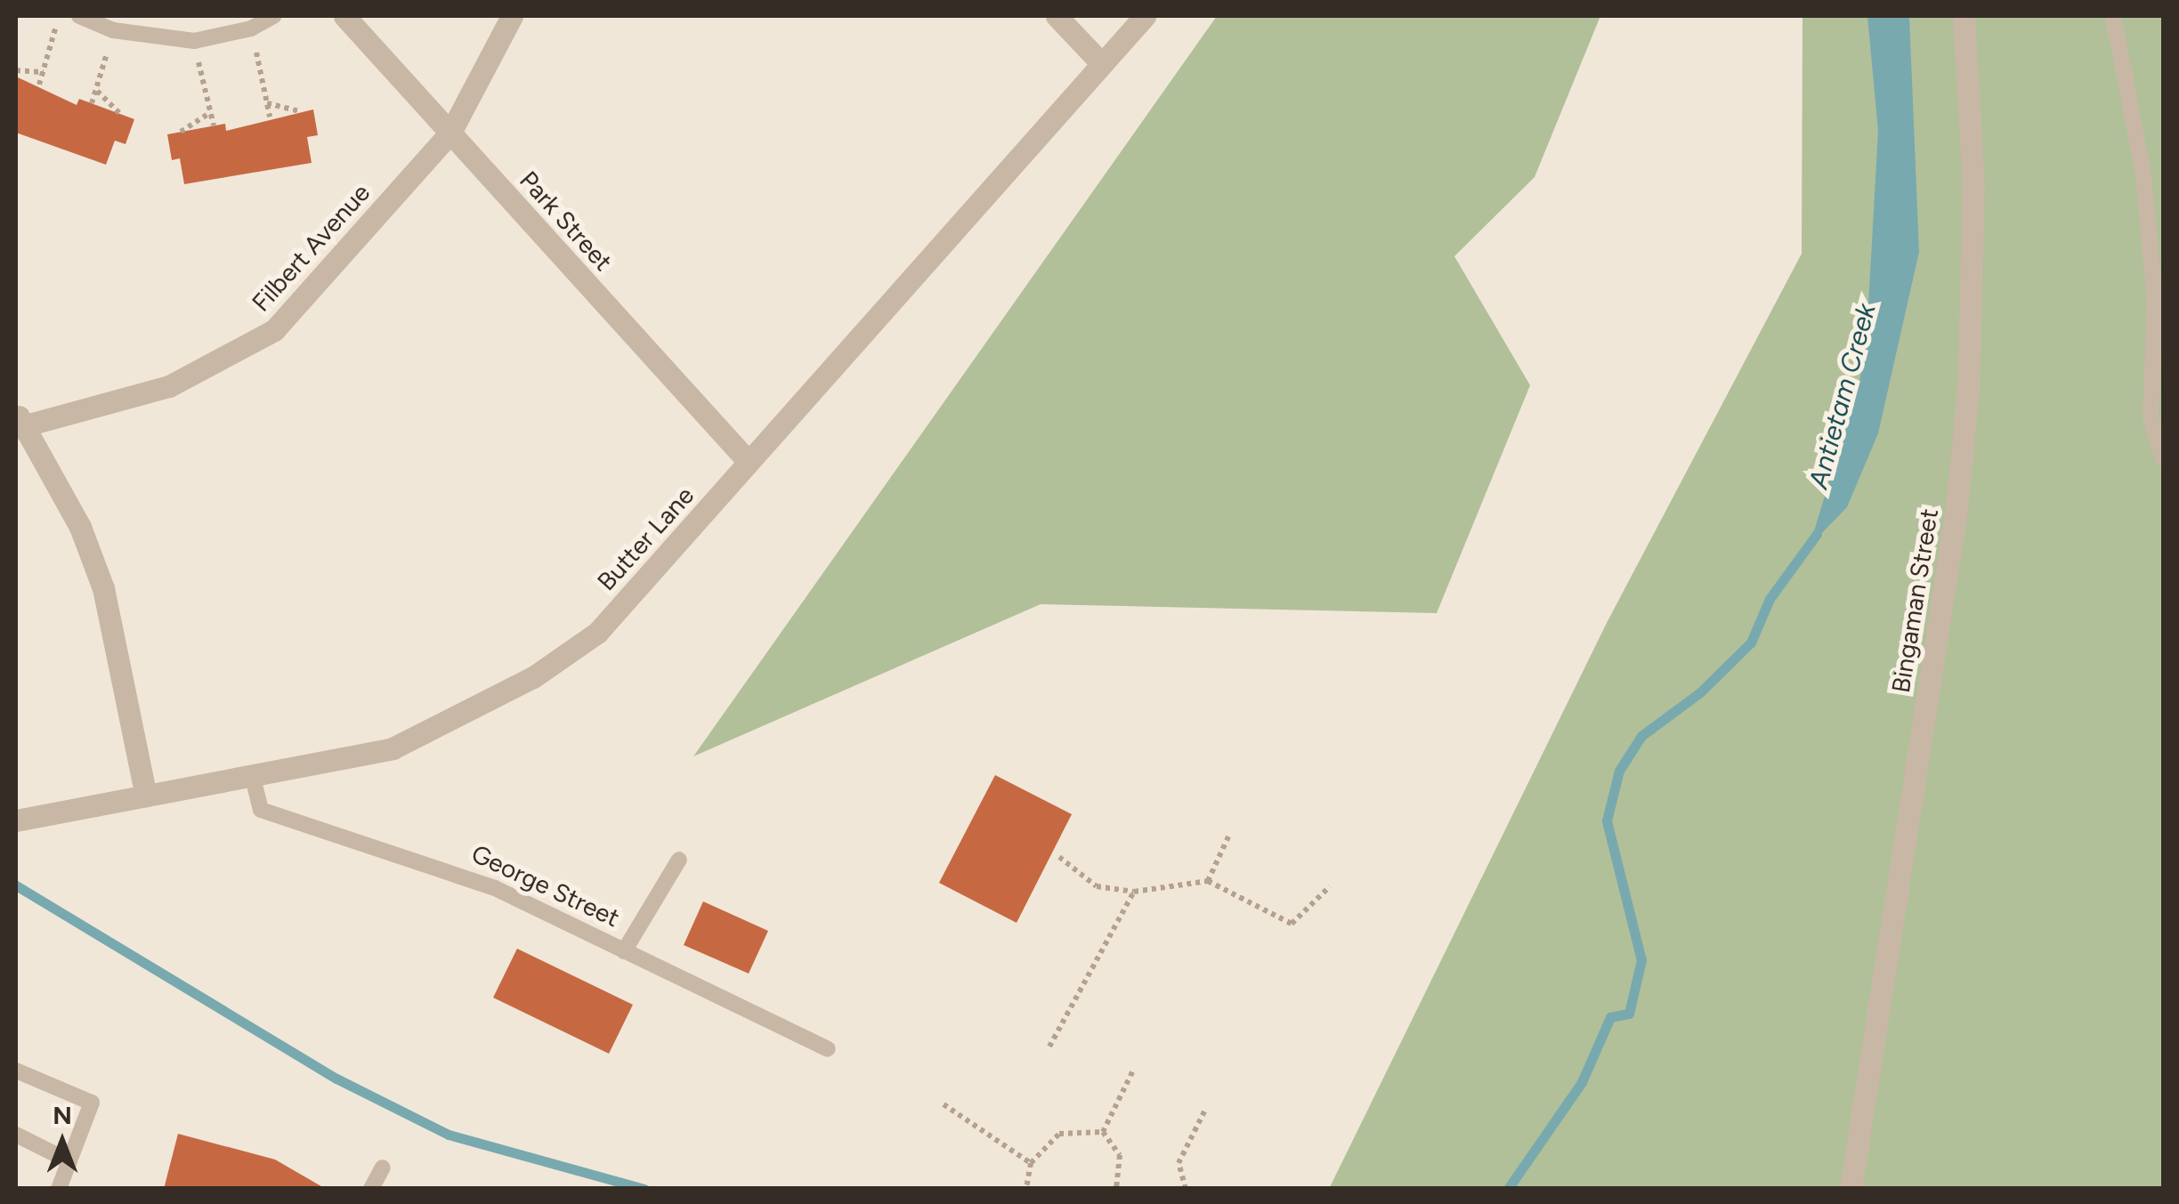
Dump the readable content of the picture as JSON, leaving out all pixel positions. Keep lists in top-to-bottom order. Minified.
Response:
{"streets":{"street":["Park Street","Filbert Avenue","Butter Lane","Bingaman Street"],"lane":["George Street"]},"crossings":[["Park Street","Filbert Avenue"],["Park Street","Butter Lane"],["Butter Lane","George Street"]],"water":["Antietam Creek"],"north":"top"}
